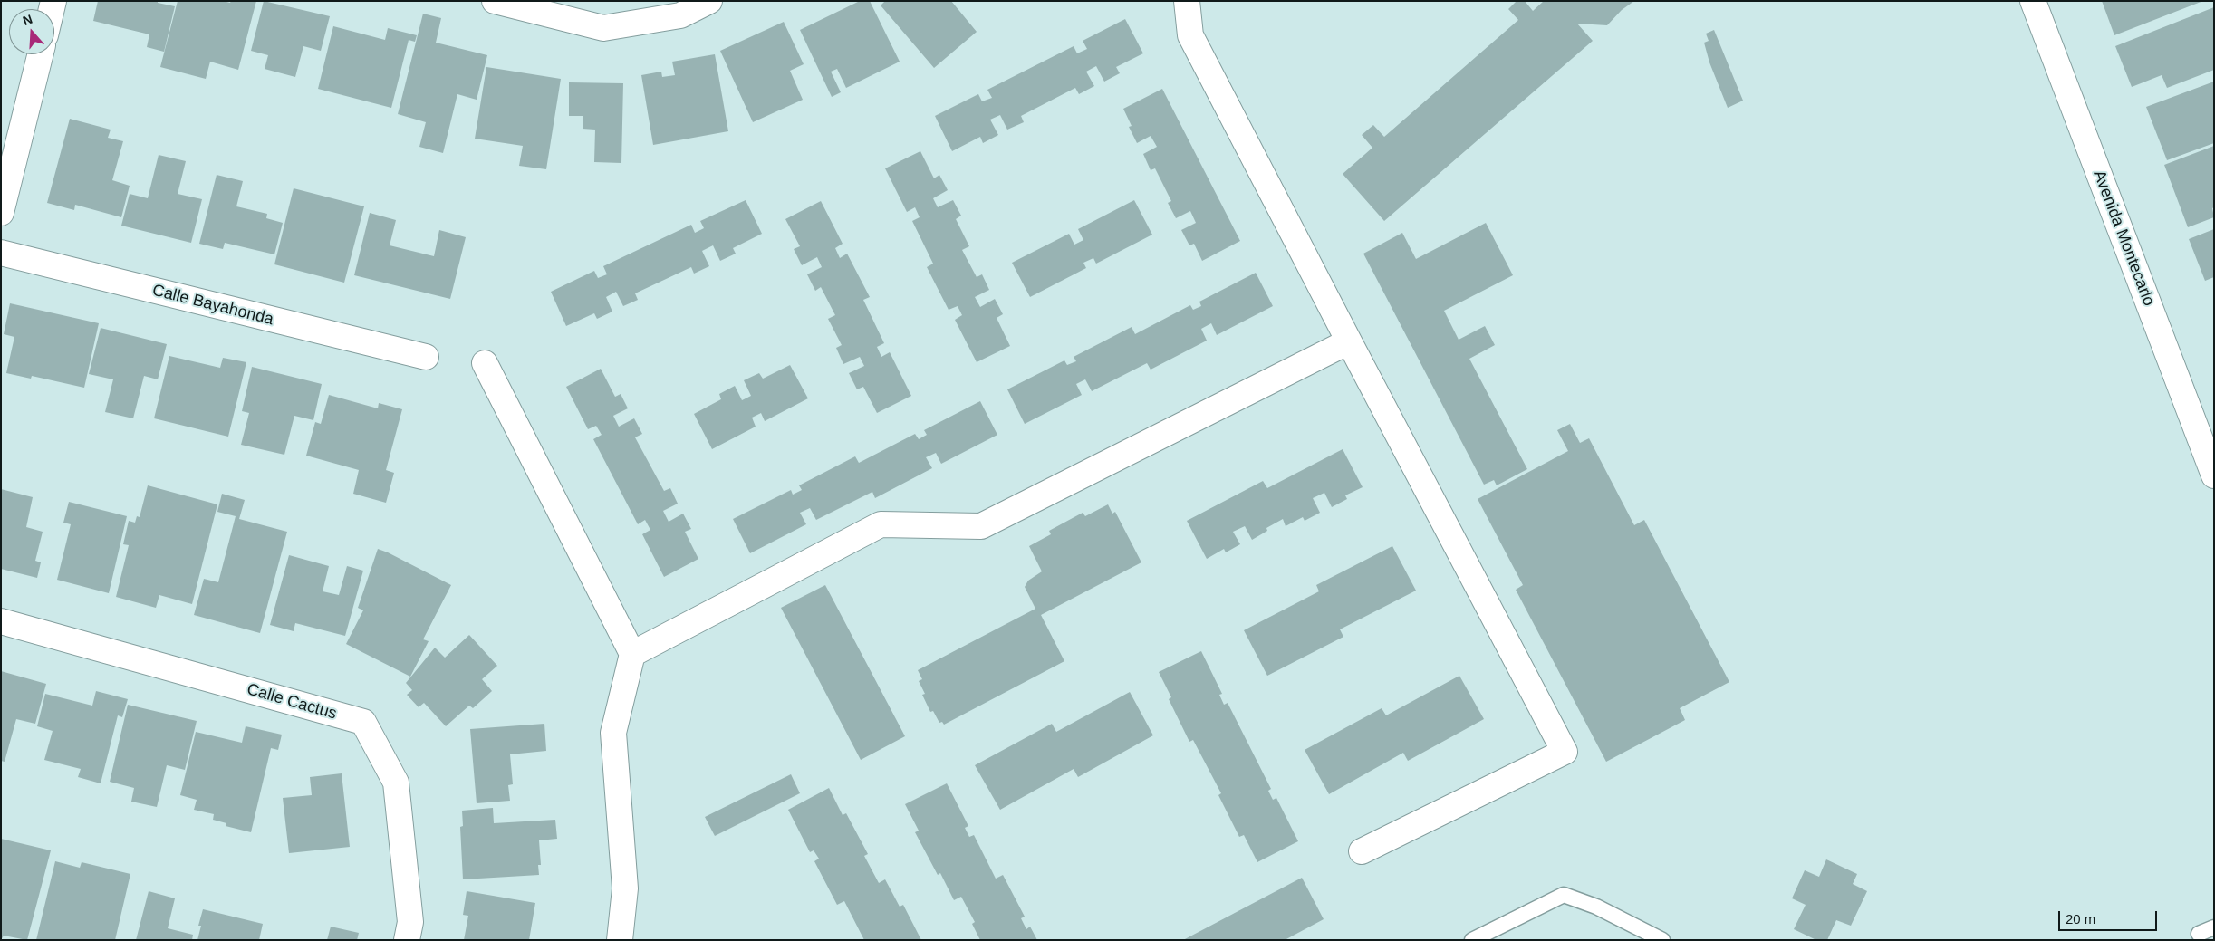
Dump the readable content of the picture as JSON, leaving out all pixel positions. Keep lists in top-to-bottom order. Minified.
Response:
{"streets":{"street":["Avenida Montecarlo","Calle Bayahonda","Calle Cactus"]},"scale_bar":"20 m","north":"top"}
